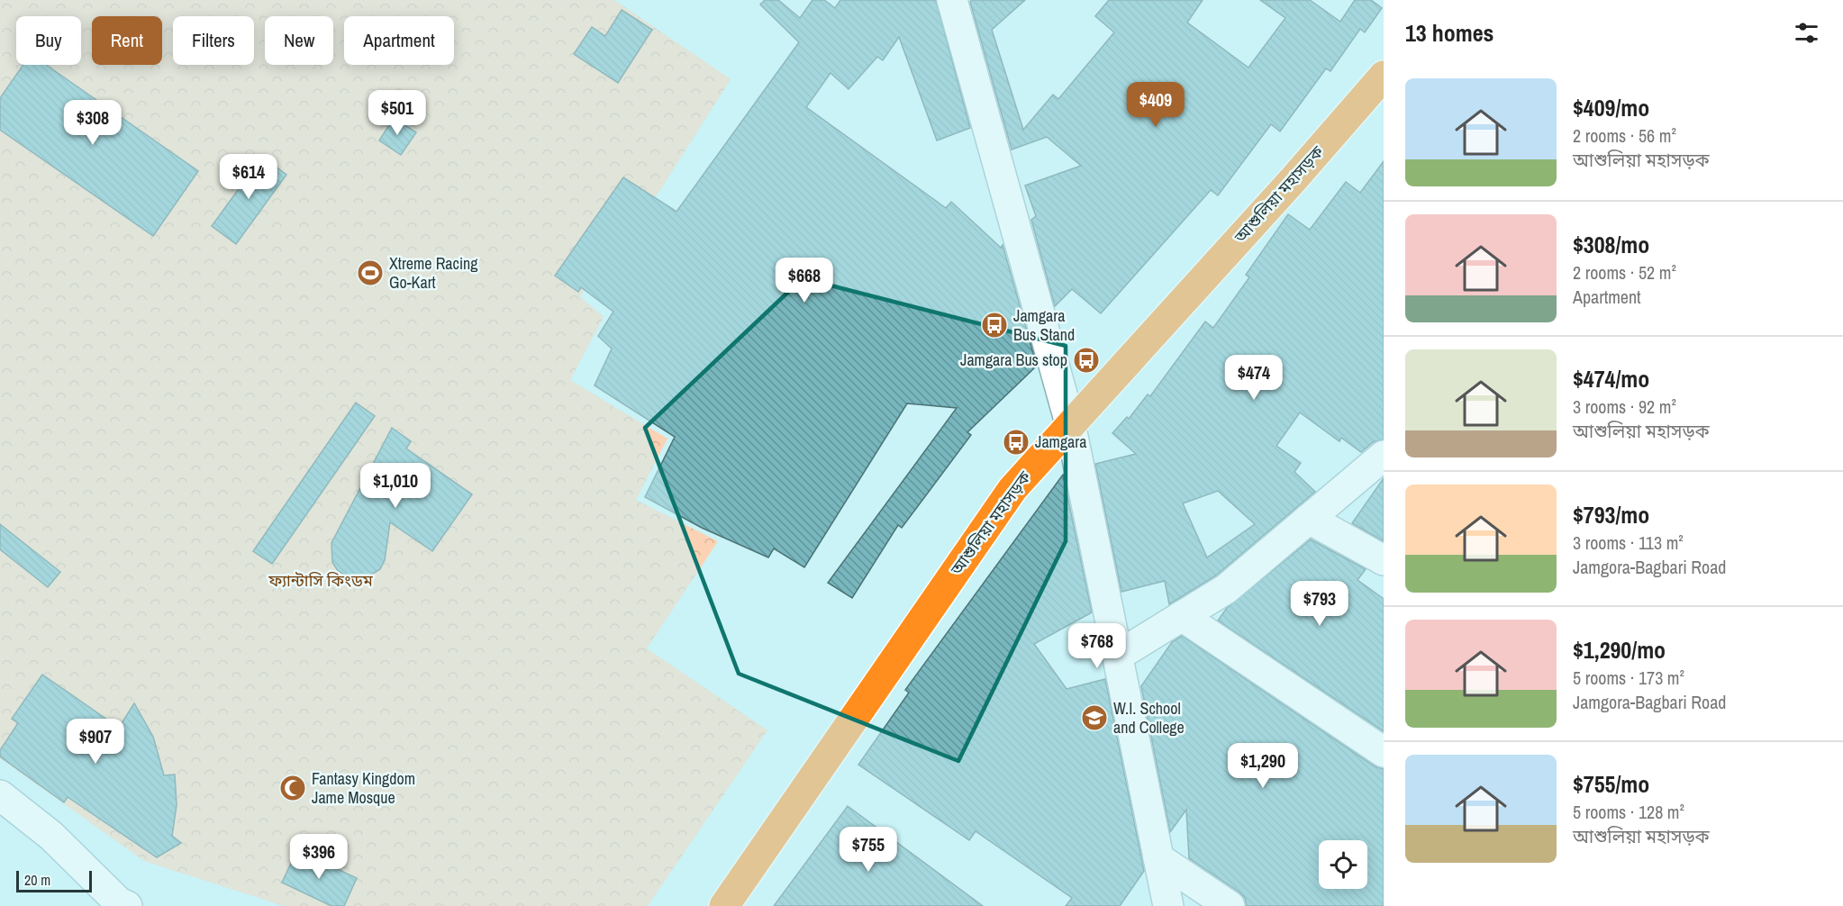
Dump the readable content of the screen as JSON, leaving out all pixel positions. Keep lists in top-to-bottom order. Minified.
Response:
{"streets":{"highway":["আশুলিয়া মহাসড়ক"]},"parks":["ফ্যান্টাসি কিংডম"],"places":{"sports":["Xtreme Racing Go-Kart"],"bus stop":["Jamgara Bus Stand","Jamgara Bus stop","Jamgara"],"school or university":["W.I. School and College"],"mosque":["Fantasy Kingdom Jame Mosque"]},"scale_bar":"20 m","page":{"heading":"13 homes","chip":["Buy","Rent","Filters","New","Apartment"],"list":[{"name":"$409/mo","note":"2 rooms · 56 m² · আশুলিয়া মহাসড়ক"},{"name":"$308/mo","note":"2 rooms · 52 m² · Apartment"},{"name":"$474/mo","note":"3 rooms · 92 m² · আশুলিয়া মহাসড়ক"},{"name":"$793/mo","note":"3 rooms · 113 m² · Jamgora-Bagbari Road"},{"name":"$1,290/mo","note":"5 rooms · 173 m² · Jamgora-Bagbari Road"},{"name":"$755/mo","note":"5 rooms · 128 m² · আশুলিয়া মহাসড়ক"}],"price":["$409","$501","$308","$614","$668","$474","$1,010","$793","$768","$907","$1,290","$755","$396"],"scale":"20 m"}}
